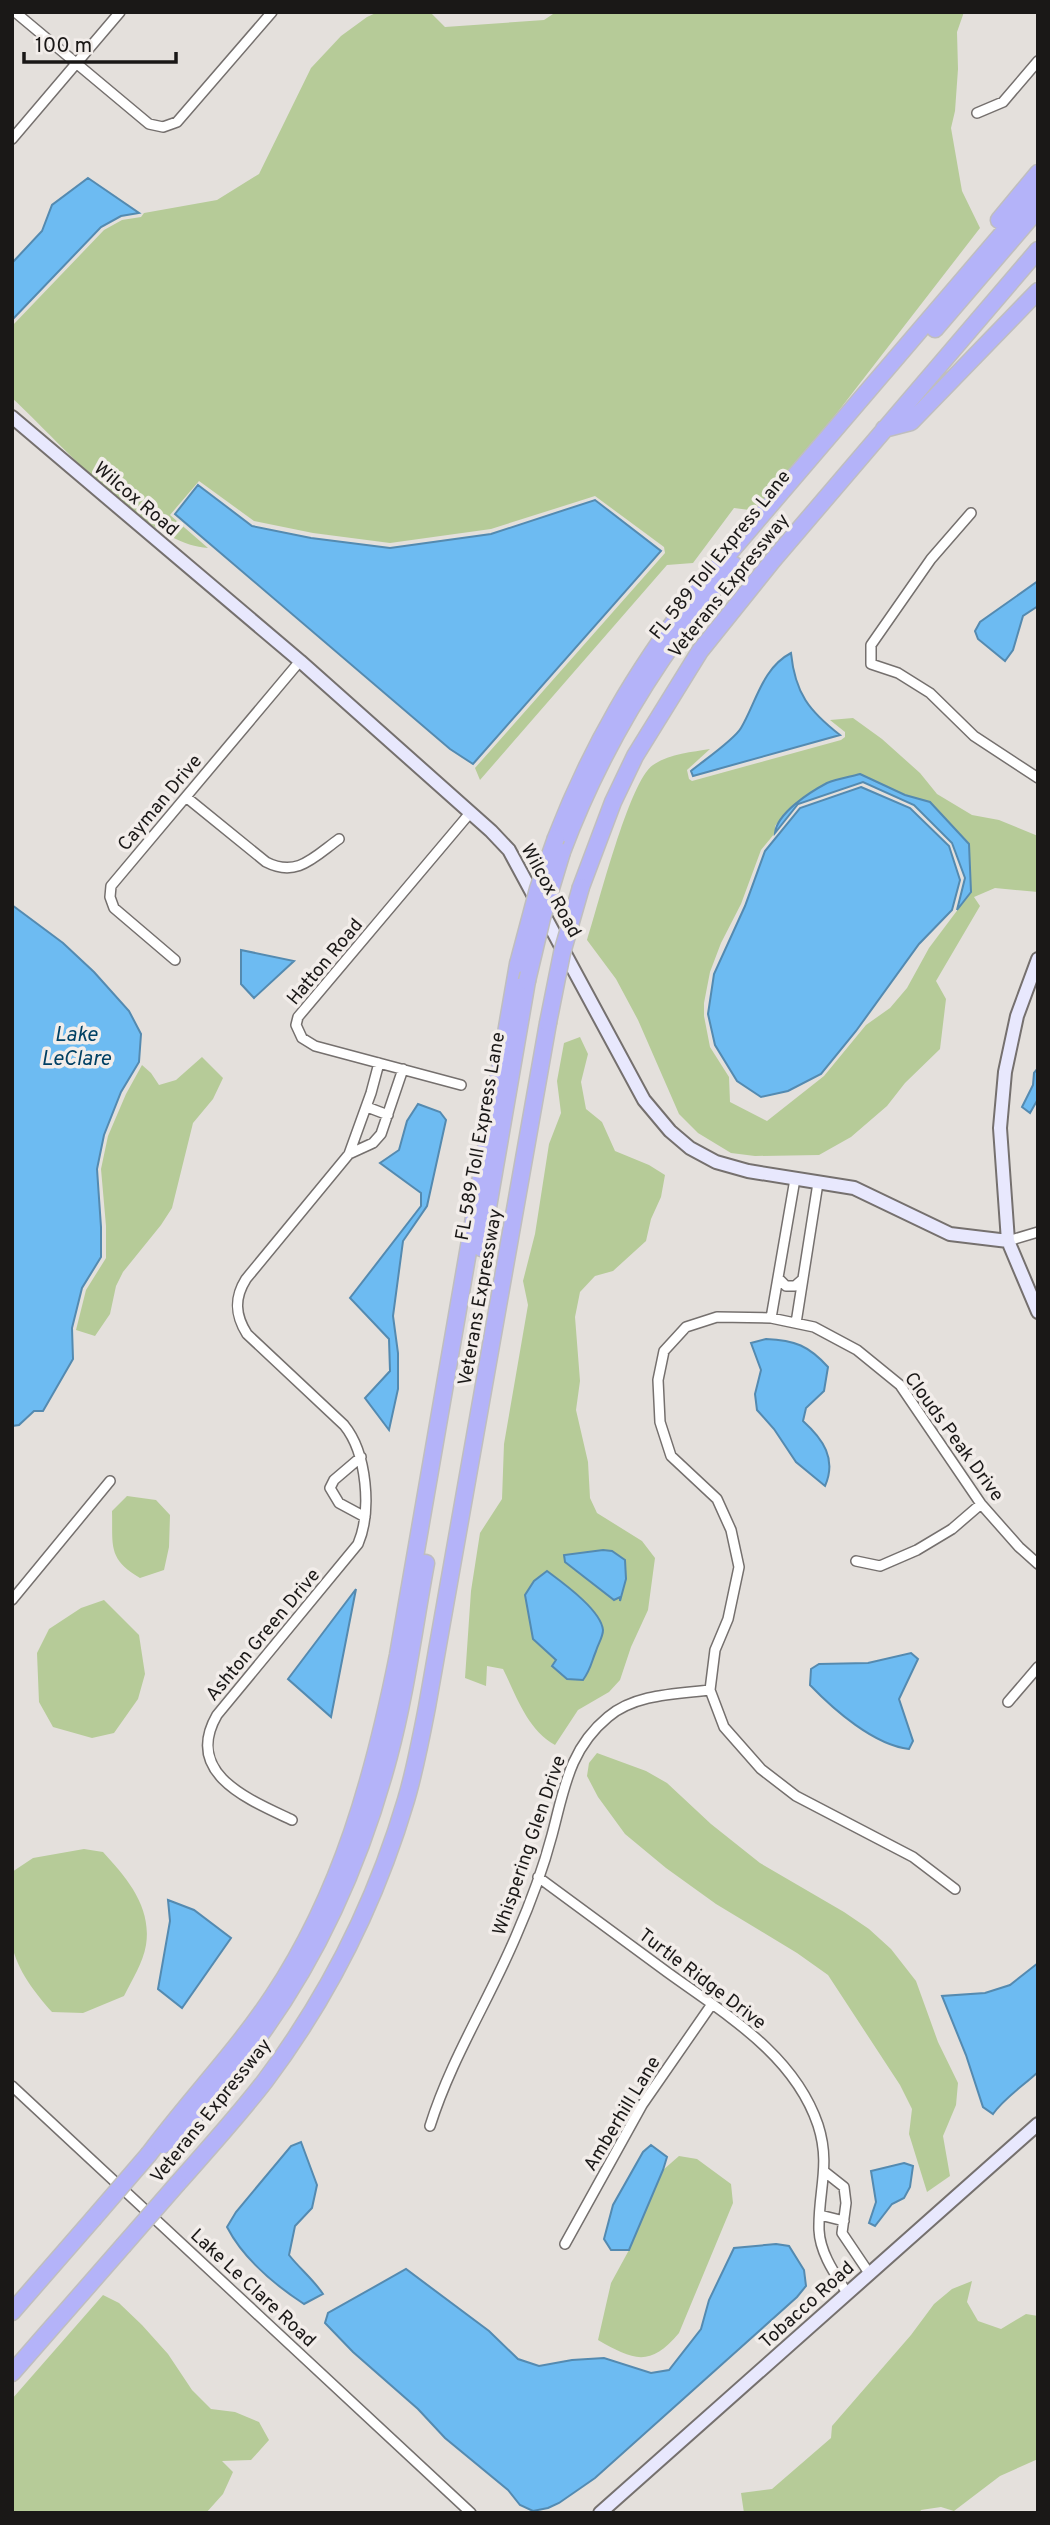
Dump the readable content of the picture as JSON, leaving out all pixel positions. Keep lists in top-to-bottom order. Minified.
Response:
{"streets":{"highway":["FL 589 Toll Express Lane","Veterans Expressway"],"street":["Wilcox Road","Cayman Drive","Hatton Road","Clouds Peak Drive","Ashton Green Drive","Whispering Glen Drive","Turtle Ridge Drive","Amberhill Lane","Lake Le Clare Road","Tobacco Road"]},"crossings":[["Wilcox Road","Cayman Drive"],["Wilcox Road","Hatton Road"],["FL 589 Toll Express Lane","Veterans Expressway"],["Hatton Road","Ashton Green Drive"],["Clouds Peak Drive","Whispering Glen Drive"],["Whispering Glen Drive","Turtle Ridge Drive"],["Turtle Ridge Drive","Amberhill Lane"],["Turtle Ridge Drive","Tobacco Road"]],"water":["Lake LeClare"],"scale_bar":"100 m"}
